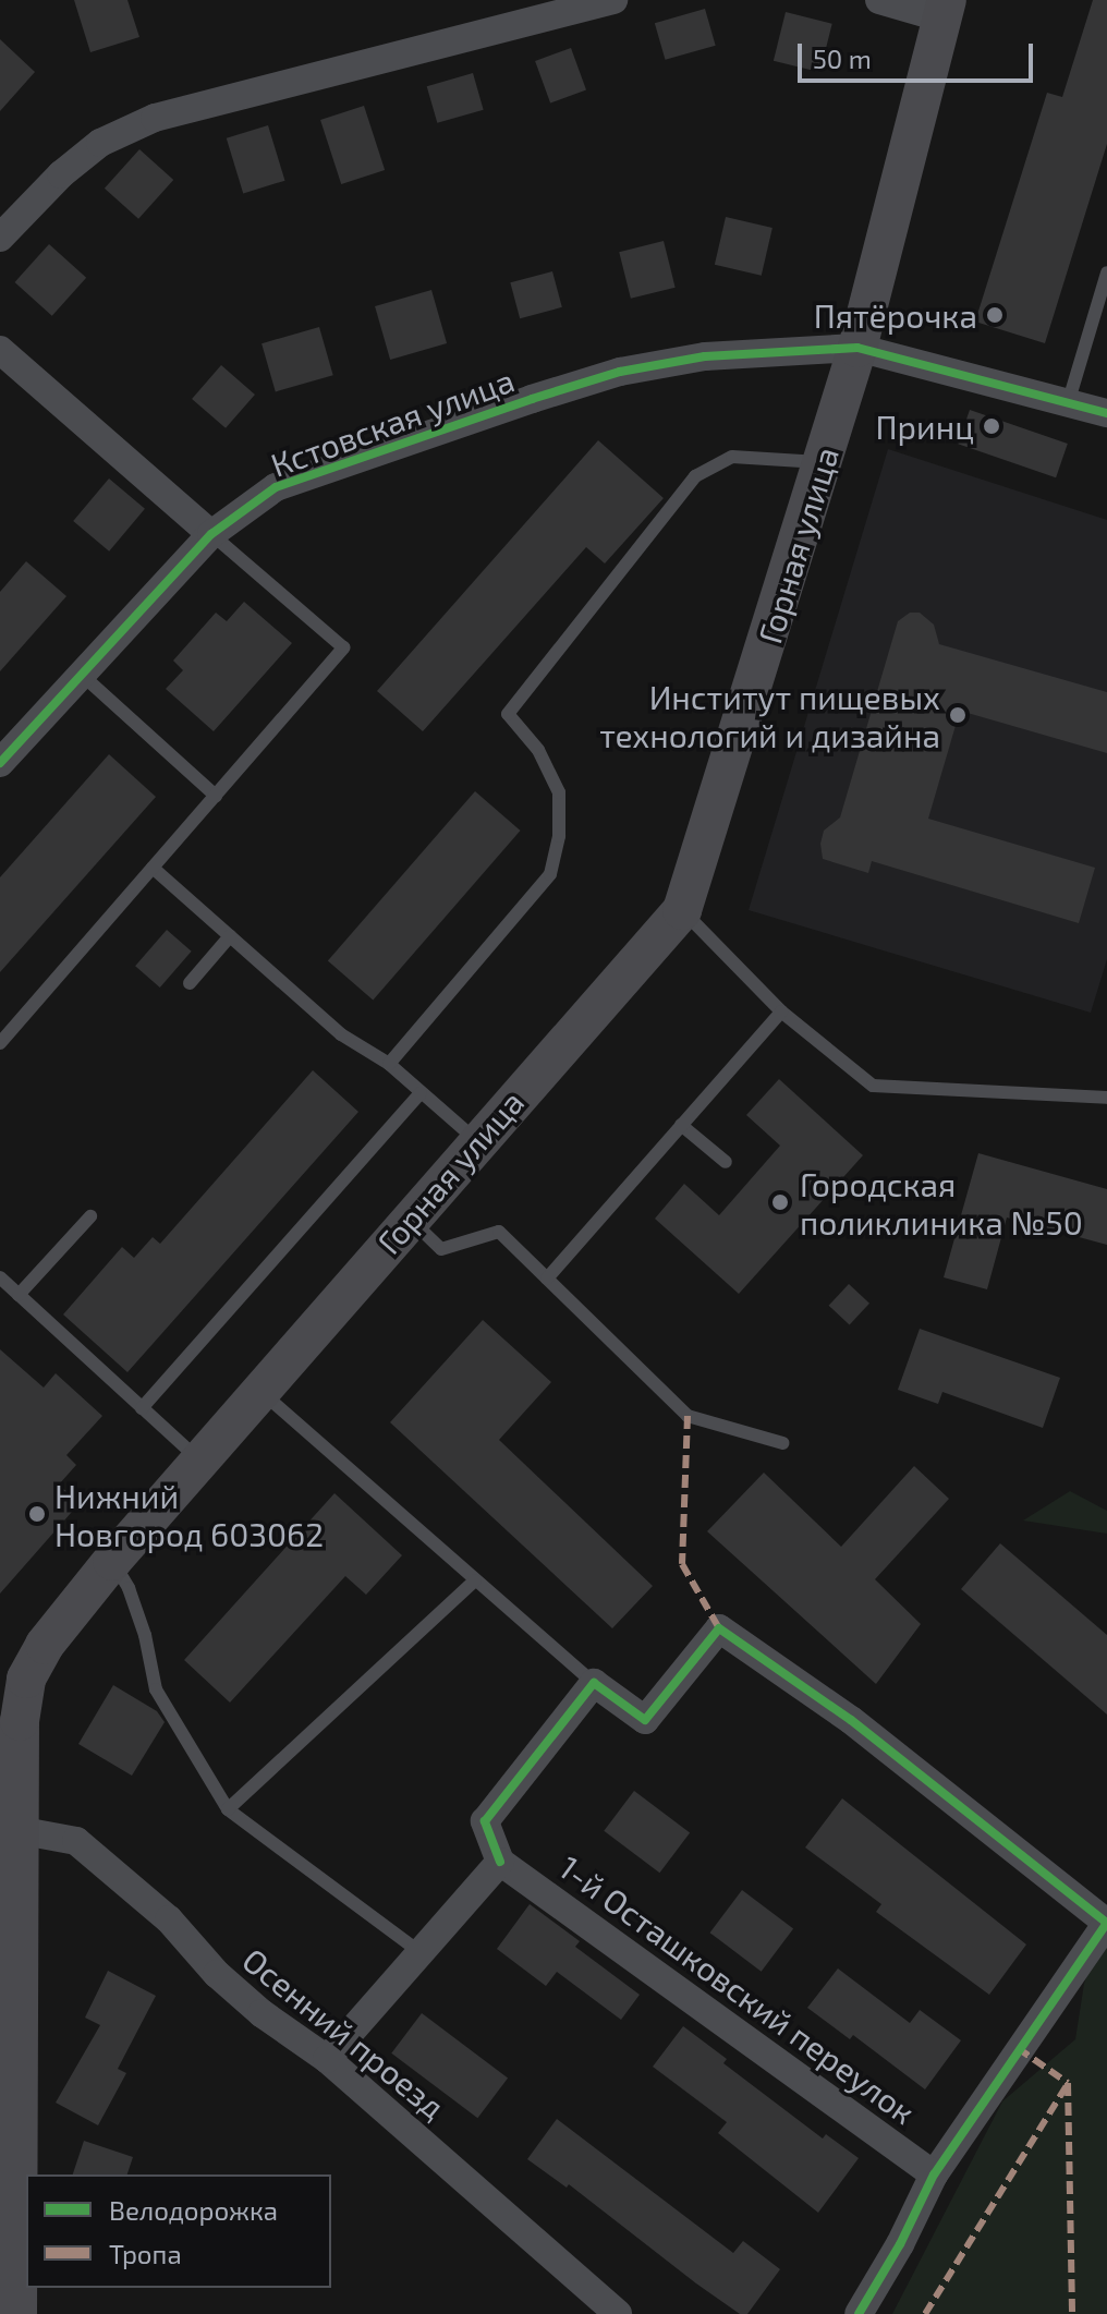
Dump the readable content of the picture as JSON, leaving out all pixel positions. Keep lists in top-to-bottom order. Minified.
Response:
{"streets":{"main road":["Горная улица"],"street":["Кстовская улица","1-й Осташковский переулок","Осенний проезд"]},"crossings":[["Кстовская улица","Горная улица"],["Горная улица","Осенний проезд"]],"places":["Пятёрочка","Принц","Институт пищевых технологий и дизайна","Городская поликлиника №50","Нижний Новгород 603062"],"legend":["Велодорожка","Тропа"],"scale_bar":"50 m"}
